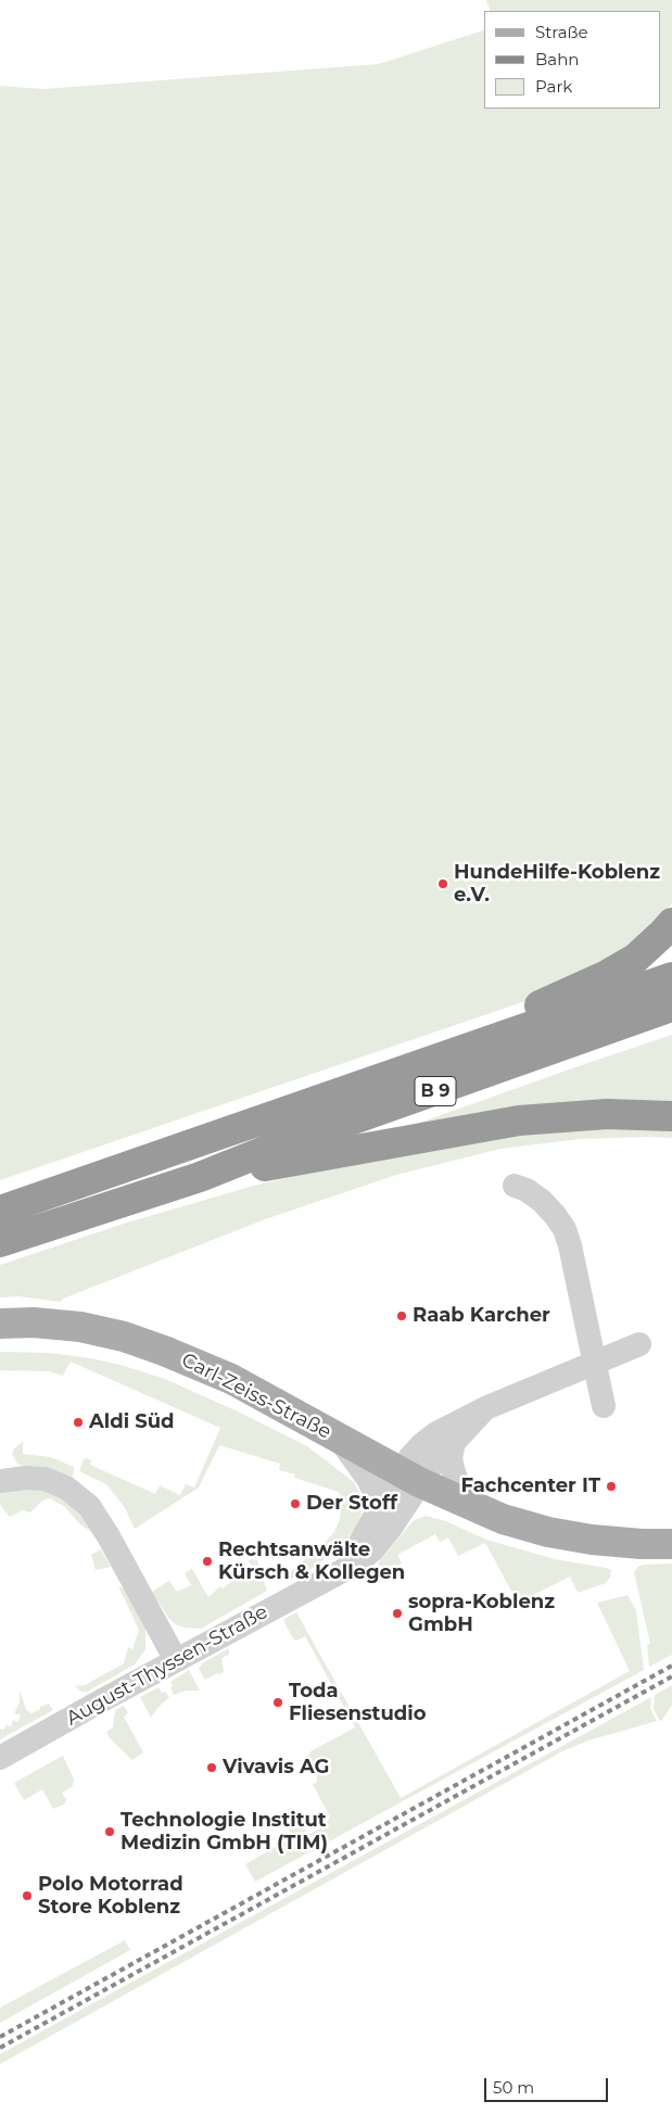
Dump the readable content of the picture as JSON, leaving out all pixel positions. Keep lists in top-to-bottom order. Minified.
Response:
{"streets":{"highway":["B 9"],"main road":["Carl-Zeiss-Straße"],"street":["August-Thyssen-Straße"]},"crossings":[["Carl-Zeiss-Straße","August-Thyssen-Straße"]],"places":["HundeHilfe-Koblenz e.V.","Raab Karcher","Aldi Süd","Fachcenter IT","Der Stoff","Rechtsanwälte Kürsch & Kollegen","sopra-Koblenz GmbH","Toda Fliesenstudio","Vivavis AG","Technologie Institut Medizin GmbH (TIM)","Polo Motorrad Store Koblenz"],"legend":["Straße","Bahn","Park"],"scale_bar":"50 m"}
